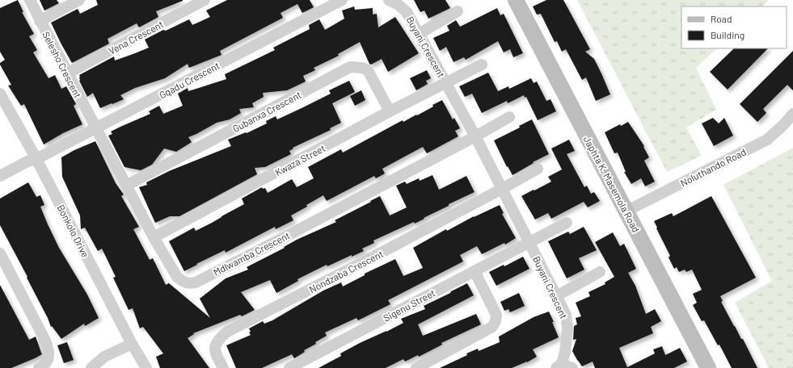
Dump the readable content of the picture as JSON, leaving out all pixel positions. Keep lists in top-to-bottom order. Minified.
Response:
{"streets":{"main road":["Japhta K. Masemola Road"],"street":["Vena Crescent","Buyani Crescent","Selesho Crescent","Gqadu Crescent","Gubanxa Crescent","Kwaza Street","Noluthando Road","Bonkolo Drive","Mdlwamba Crescent","Nondzaba Crescent","Sigenu Street"]},"crossings":[["Vena Crescent","Selesho Crescent"],["Buyani Crescent","Kwaza Street"],["Buyani Crescent","Mdlwamba Crescent"],["Buyani Crescent","Nondzaba Crescent"],["Buyani Crescent","Sigenu Street"],["Selesho Crescent","Gqadu Crescent"],["Selesho Crescent","Mdlwamba Crescent"],["Gqadu Crescent","Bonkolo Drive"],["Gqadu Crescent","Mdlwamba Crescent"],["Gubanxa Crescent","Kwaza Street"],["Gubanxa Crescent","Mdlwamba Crescent"],["Kwaza Street","Mdlwamba Crescent"],["Noluthando Road","Japhta K. Masemola Road"]],"legend":["Road","Building"]}
